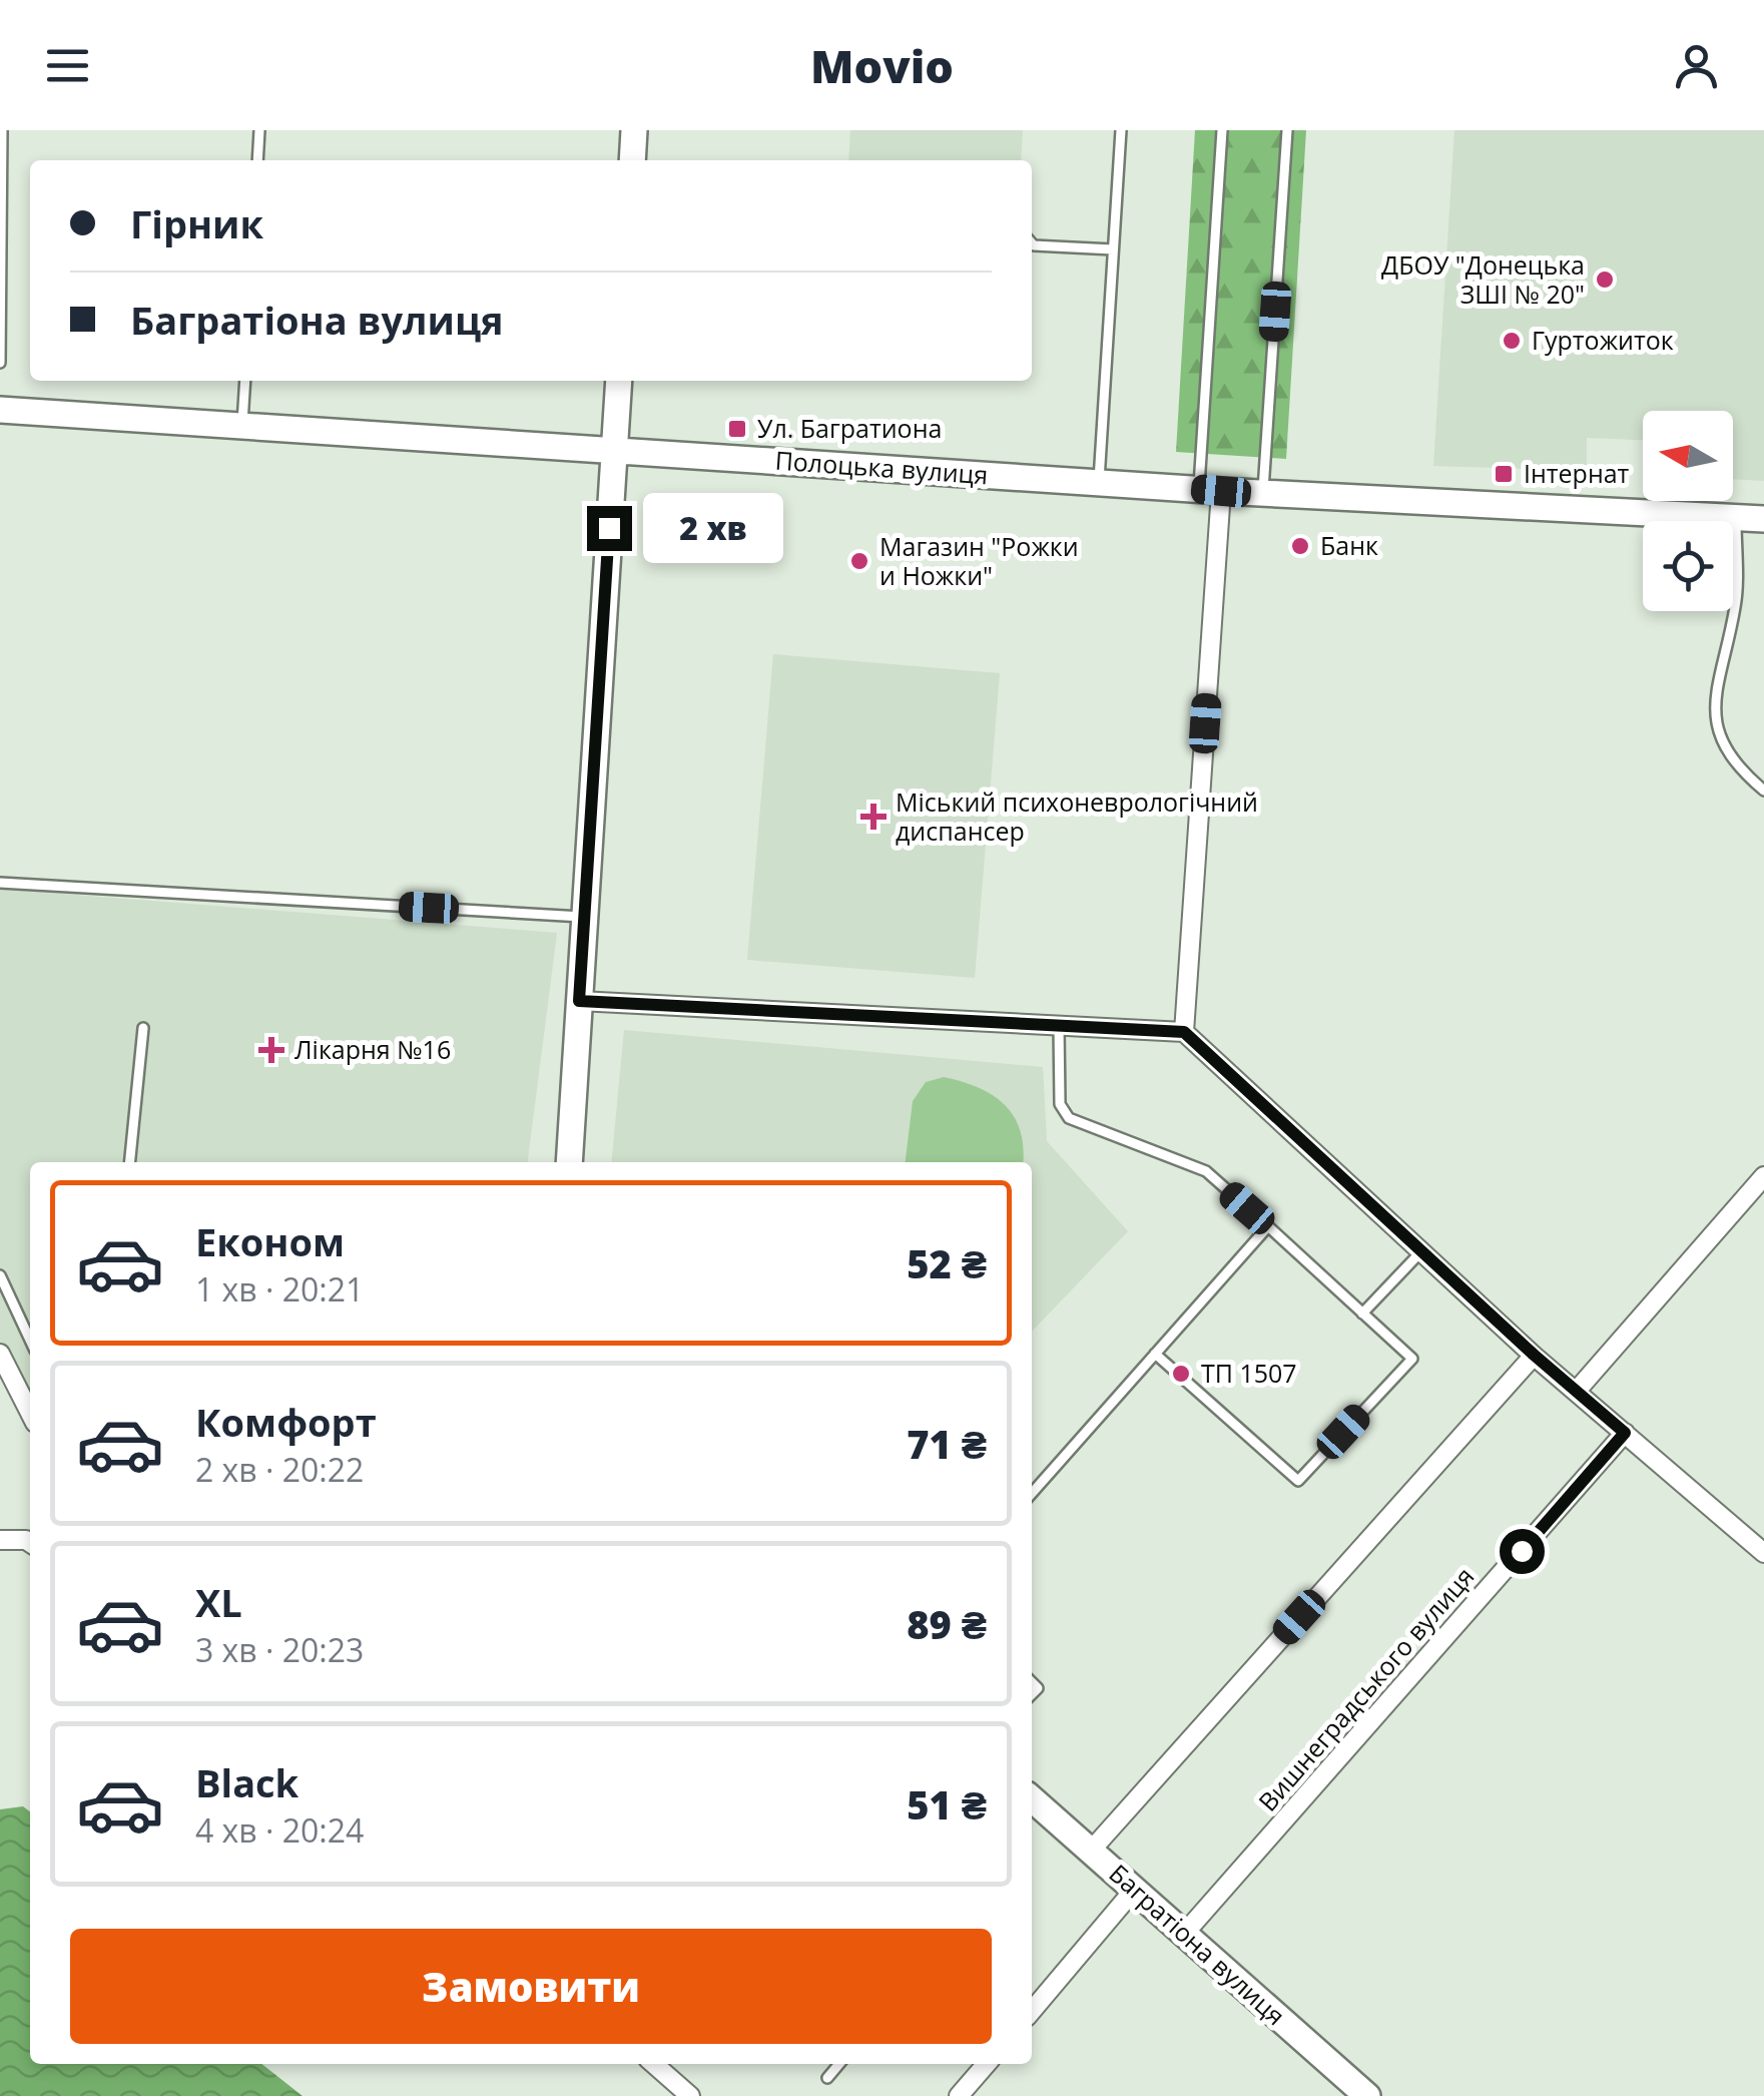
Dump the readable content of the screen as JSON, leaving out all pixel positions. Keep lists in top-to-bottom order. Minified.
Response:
{"streets":{"main road":["Полоцька вулиця","Багратіона вулиця"],"street":["Вишнеградського вулиця"]},"crossings":[["Вишнеградського вулиця","Багратіона вулиця"]],"places":{"other":["ДБОУ \"Донецька ЗШІ № 20\"","Гуртожиток","Банк","Магазин \"Рожки и Ножки\"","ТП 1507"],"transit":["Ул. Багратиона","Інтернат"],"health":["Міський психоневрологічний диспансер","Лікарня №16"]},"north":"left","page":{"header":"Movio","banner":["Гірник","Багратіона вулиця"],"bubble":"2 хв","list":[{"name":"Економ","note":"1 хв · 20:21","value":"52 ₴"},{"name":"Комфорт","note":"2 хв · 20:22","value":"71 ₴"},{"name":"XL","note":"3 хв · 20:23","value":"89 ₴"},{"name":"Black","note":"4 хв · 20:24","value":"51 ₴"}],"buttons":"Замовити"}}
